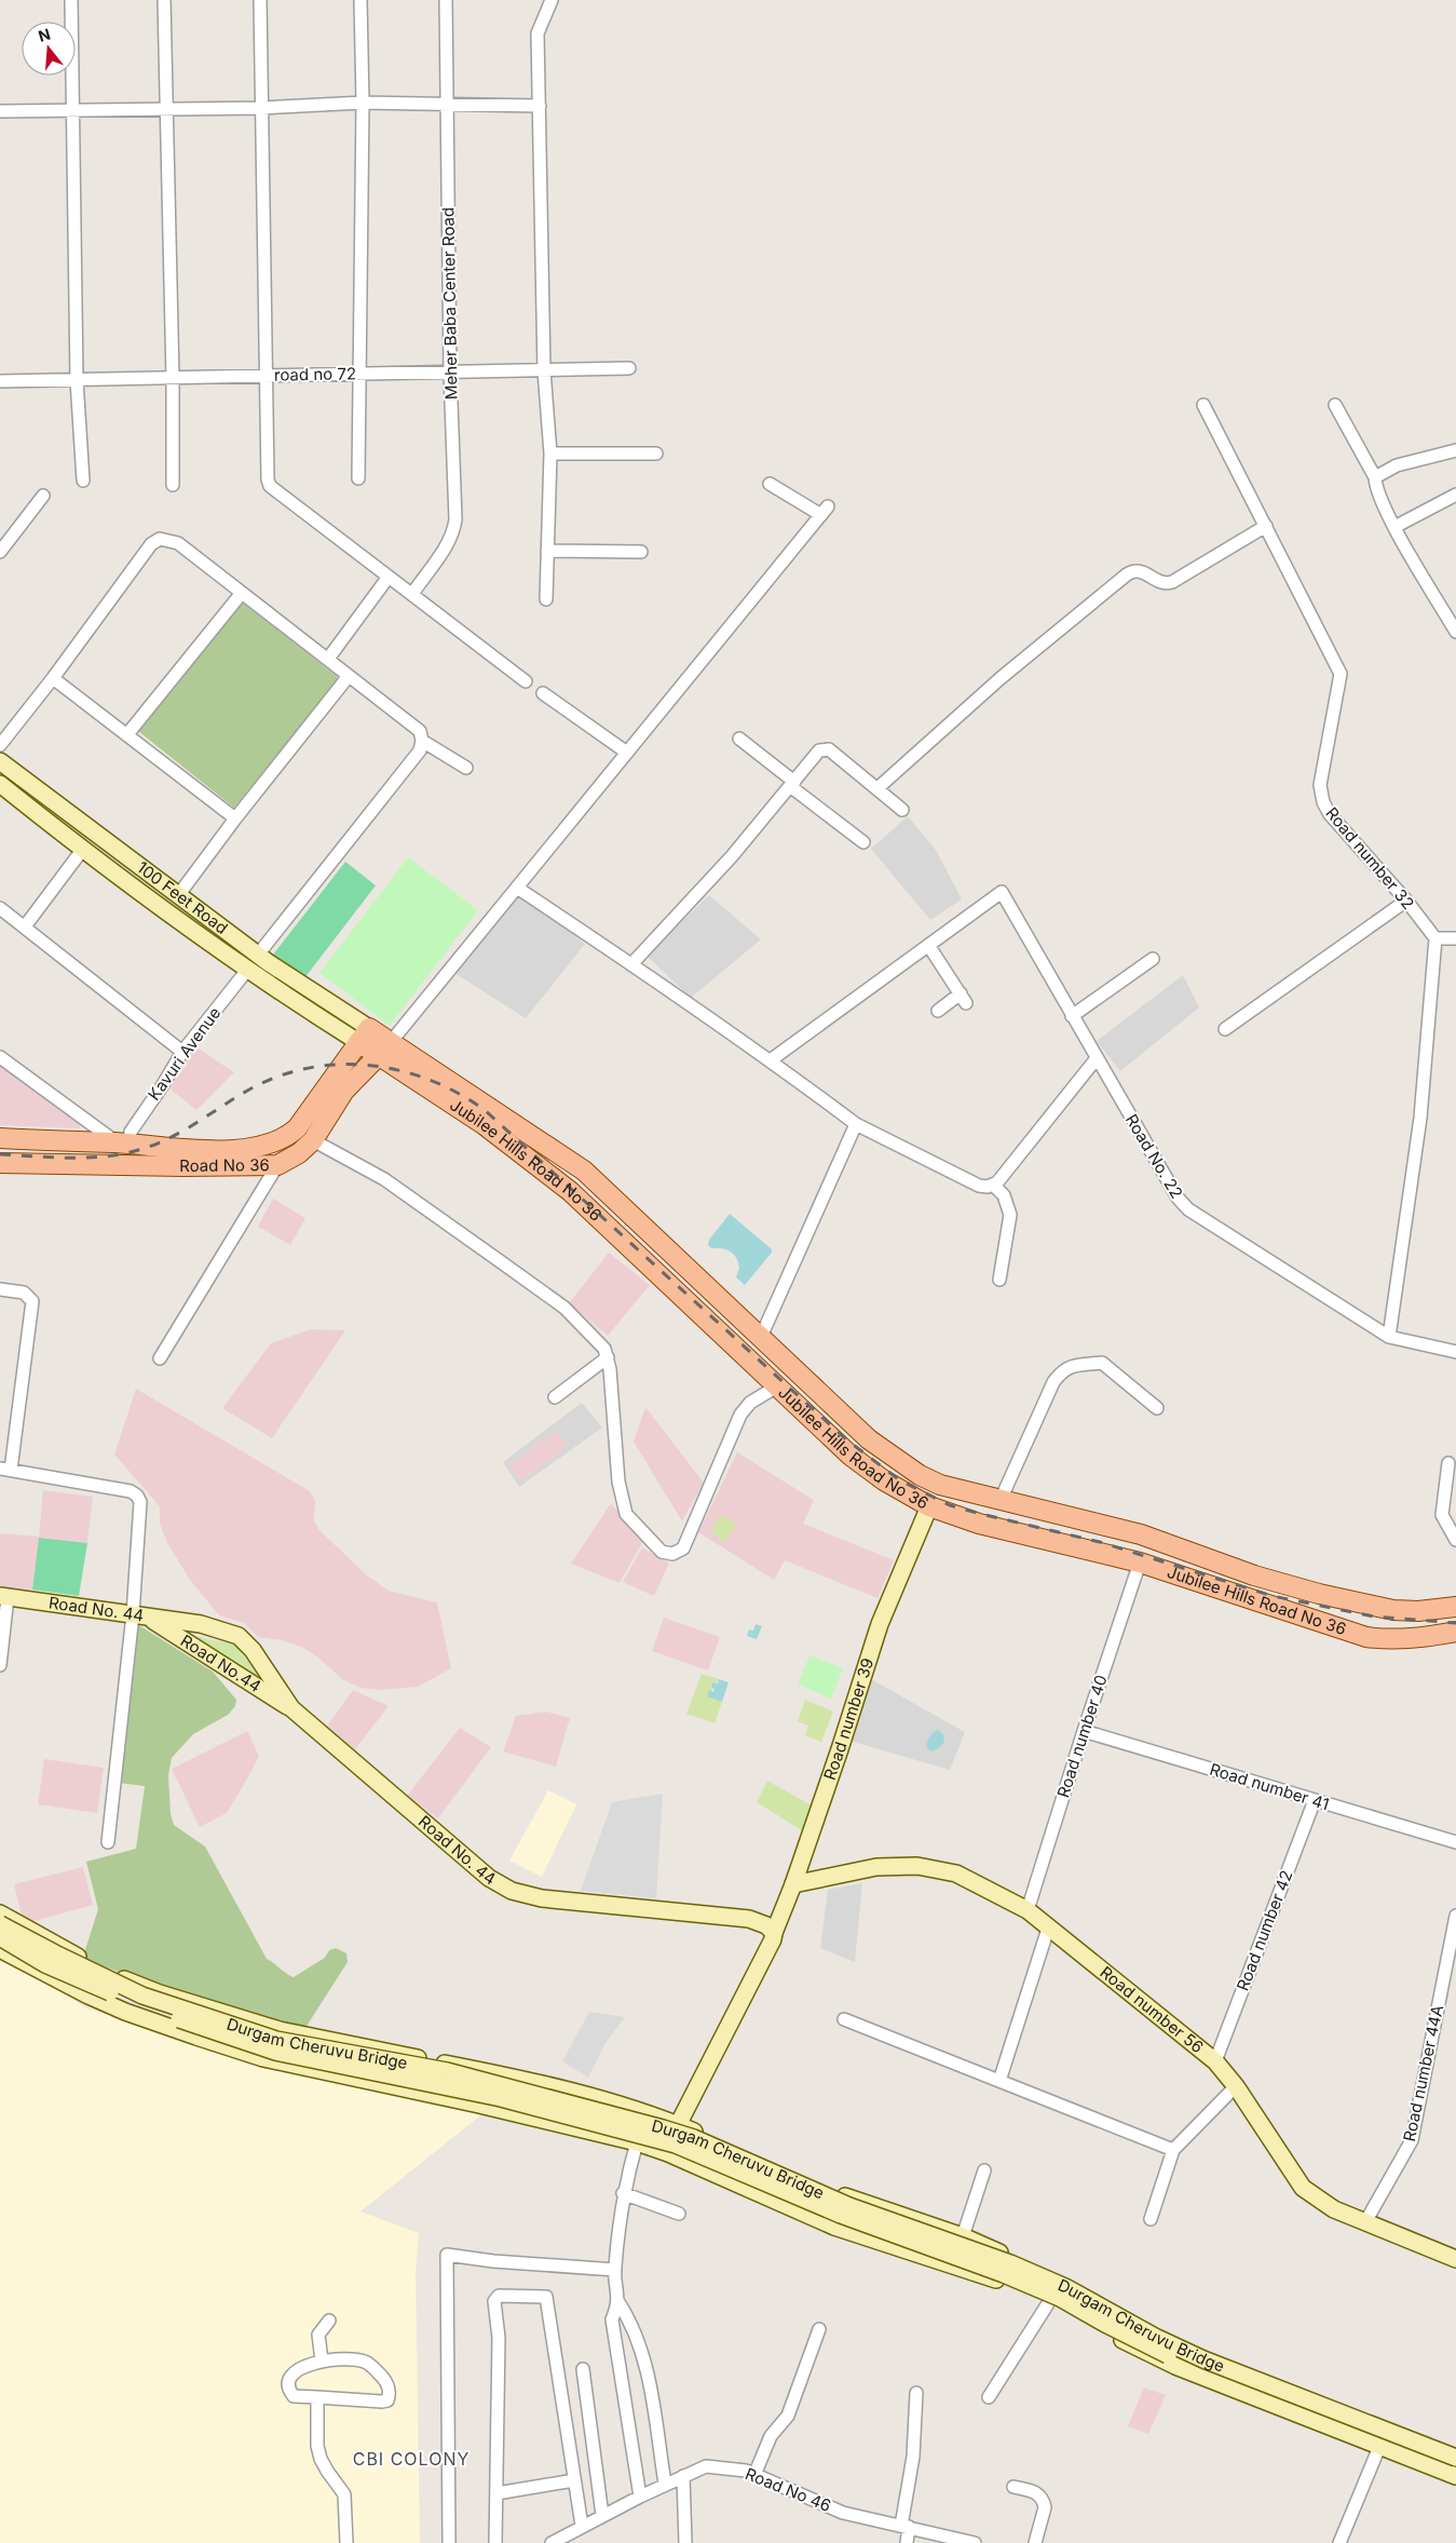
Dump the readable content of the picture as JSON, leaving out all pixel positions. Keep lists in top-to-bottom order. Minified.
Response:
{"streets":{"main road":["100 Feet Road","Jubilee Hills Road No 36","Road No 36","Road No. 44","Road No.44","Road number 39","Road number 56","Durgam Cheruvu Bridge"],"street":["Meher Baba Center Road","road no 72","Road number 32","Kavuri Avenue","Road No. 22","Road number 40","Road number 41","Road number 42","Road number 44A","Road No 46"]},"crossings":[["Meher Baba Center Road","road no 72"],["100 Feet Road","Kavuri Avenue"],["100 Feet Road","Jubilee Hills Road No 36"],["100 Feet Road","Road No 36"],["Kavuri Avenue","Road No 36"],["Jubilee Hills Road No 36","Road No 36"],["Jubilee Hills Road No 36","Road number 39"],["Jubilee Hills Road No 36","Road number 40"],["Road No. 44","Road No.44"],["Road No. 44","Road number 39"],["Road number 39","Road number 56"],["Road number 40","Road number 41"],["Road number 40","Road number 56"],["Road number 41","Road number 42"],["Road number 42","Road number 56"],["Road number 56","Road number 44A"]],"districts":["CBI COLONY"],"north":"top"}
